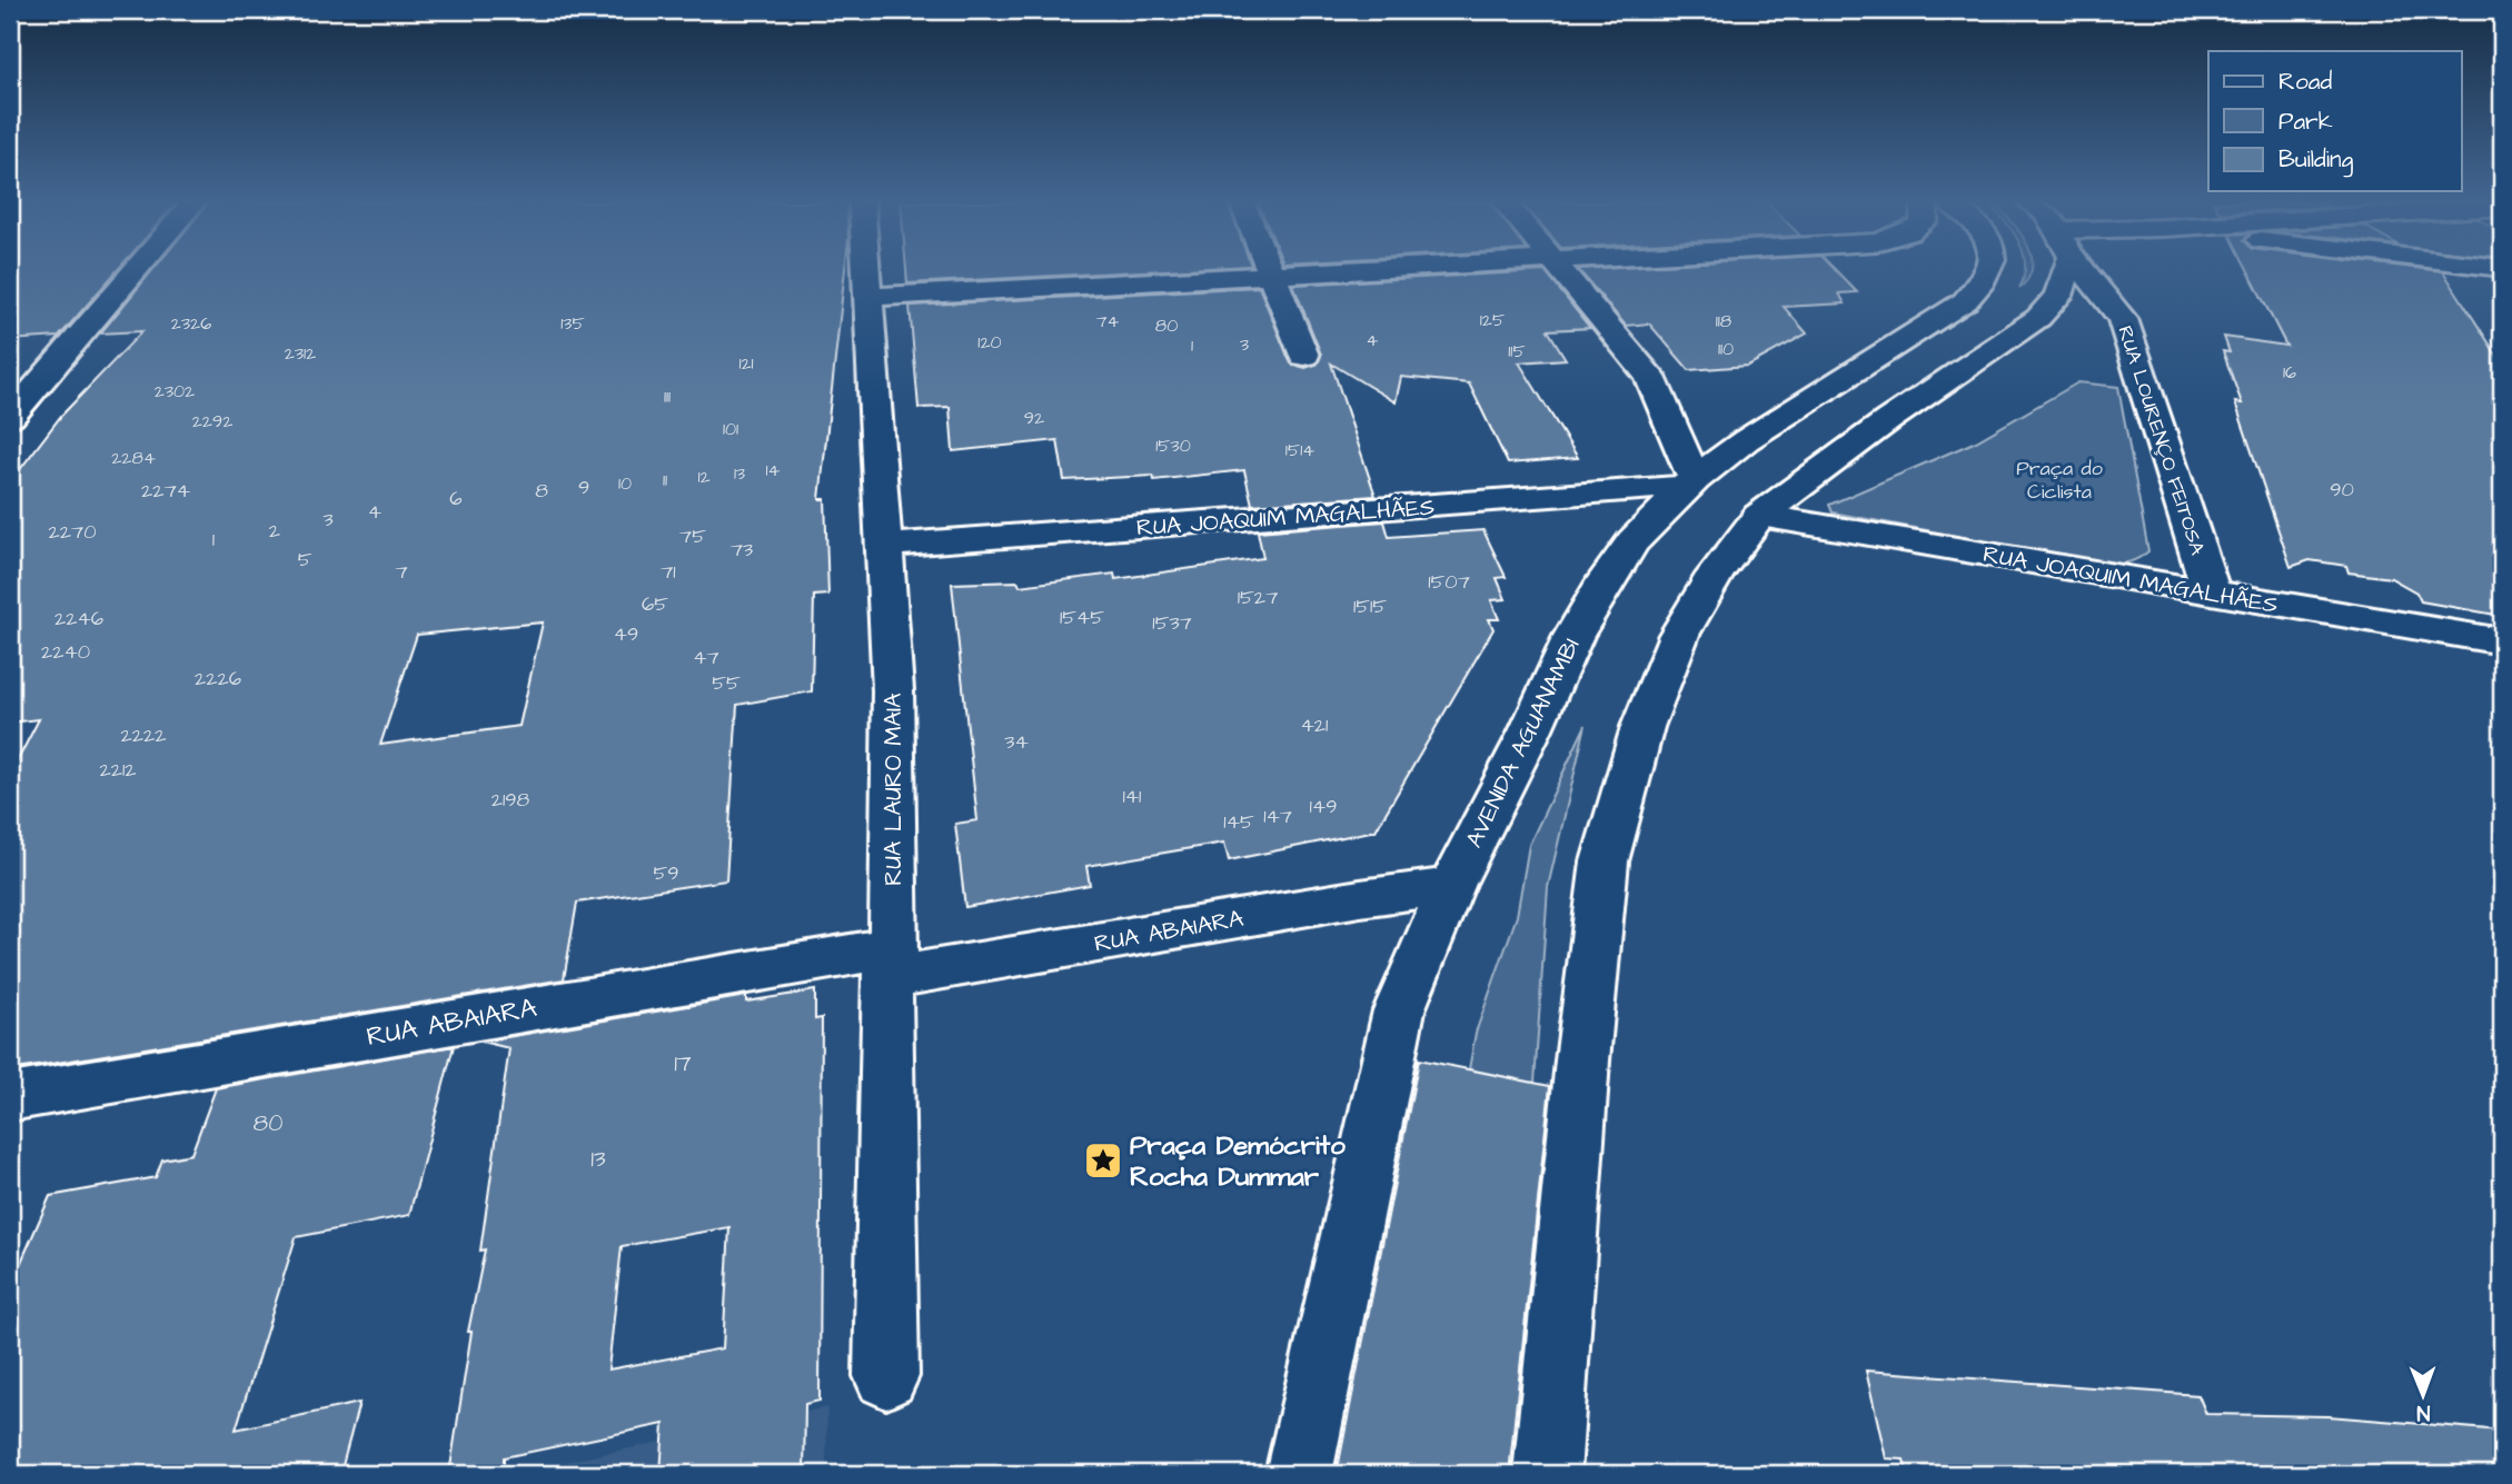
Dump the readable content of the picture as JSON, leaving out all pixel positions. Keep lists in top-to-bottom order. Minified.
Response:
{"streets":{"street":["RUA LOURENÇO FEITOSA","RUA JOAQUIM MAGALHÃES","AVENIDA AGUANAMBI","RUA LAURO MAIA","RUA ABAIARA"]},"crossings":[["RUA LOURENÇO FEITOSA","RUA JOAQUIM MAGALHÃES"],["RUA JOAQUIM MAGALHÃES","AVENIDA AGUANAMBI"],["RUA JOAQUIM MAGALHÃES","RUA LAURO MAIA"],["AVENIDA AGUANAMBI","RUA ABAIARA"],["RUA LAURO MAIA","RUA ABAIARA"]],"parks":["Praça do Ciclista"],"places":{"place":["Praça Demócrito Rocha Dummar"]},"house_numbers":["125","74","118","2326","135","80","4","120","3","1","110","115","2312","121","16","2302","111","92","2292","101","1530","1514","2284","14","13","12","11","10","9","90","2274","8","6","4","3","2","2270","75","1","73","5","7","71","1507","1527","65","1515","1545","2246","1537","49","2240","47","2226","55","421","2222","34","2212","141","2198","149","147","145","59","17","80","13"],"legend":["Road","Park","Building"],"north":"bottom"}
